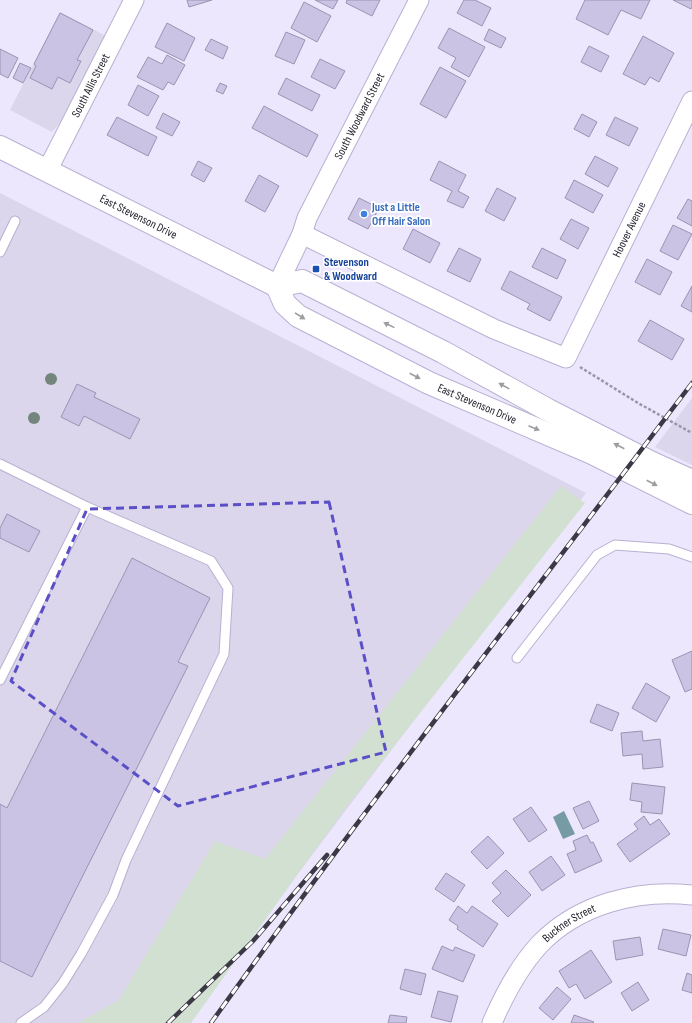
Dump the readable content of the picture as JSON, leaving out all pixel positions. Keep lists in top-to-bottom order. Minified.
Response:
{"streets":{"main road":["East Stevenson Drive"],"street":["South Allis Street","South Woodward Street","Hoover Avenue","Buckner Street"]},"crossings":[["South Allis Street","East Stevenson Drive"],["South Woodward Street","East Stevenson Drive"]],"places":{"other":["Just a Little Off Hair Salon"],"transit":["Stevenson & Woodward"]}}
